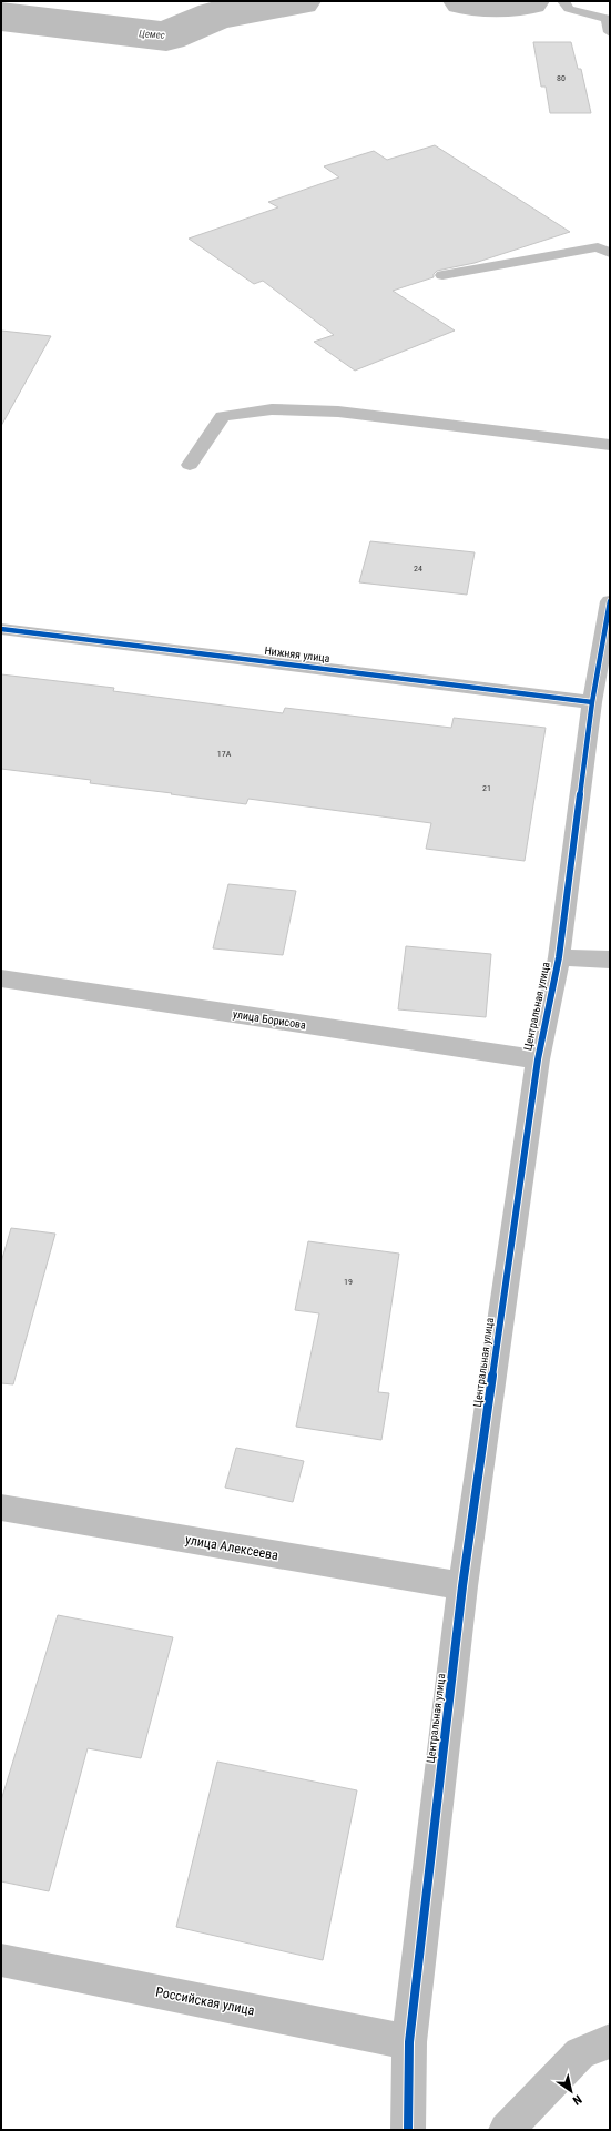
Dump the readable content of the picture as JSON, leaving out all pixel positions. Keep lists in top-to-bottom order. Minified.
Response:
{"streets":{"street":["Нижняя улица","Центральная улица","улица Борисова","улица Алексеева","Российская улица"]},"crossings":[["Нижняя улица","Центральная улица"],["Центральная улица","улица Борисова"],["Центральная улица","улица Алексеева"],["Центральная улица","Российская улица"]],"water":["Цемес"],"house_numbers":["80","24","17А","21","19"],"north":"bottom right"}
